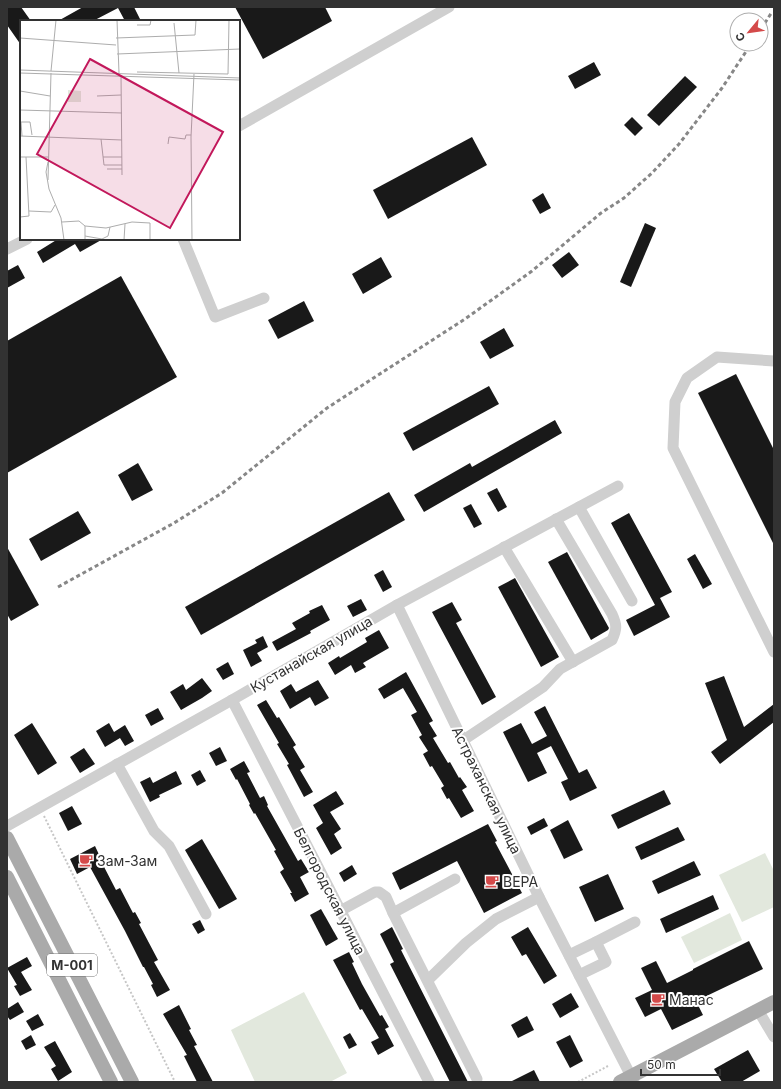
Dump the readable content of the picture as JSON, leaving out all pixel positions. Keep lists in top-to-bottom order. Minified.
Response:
{"streets":{"main road":["M-001"],"street":["Кустанайская улица","Астраханская улица","Белгородская улица"]},"crossings":[["Кустанайская улица","Астраханская улица"],["Кустанайская улица","Белгородская улица"]],"places":{"cafe":["Зам-Зам","ВЕРА","Манас"]},"scale_bar":"50 m","north":"bottom left"}
